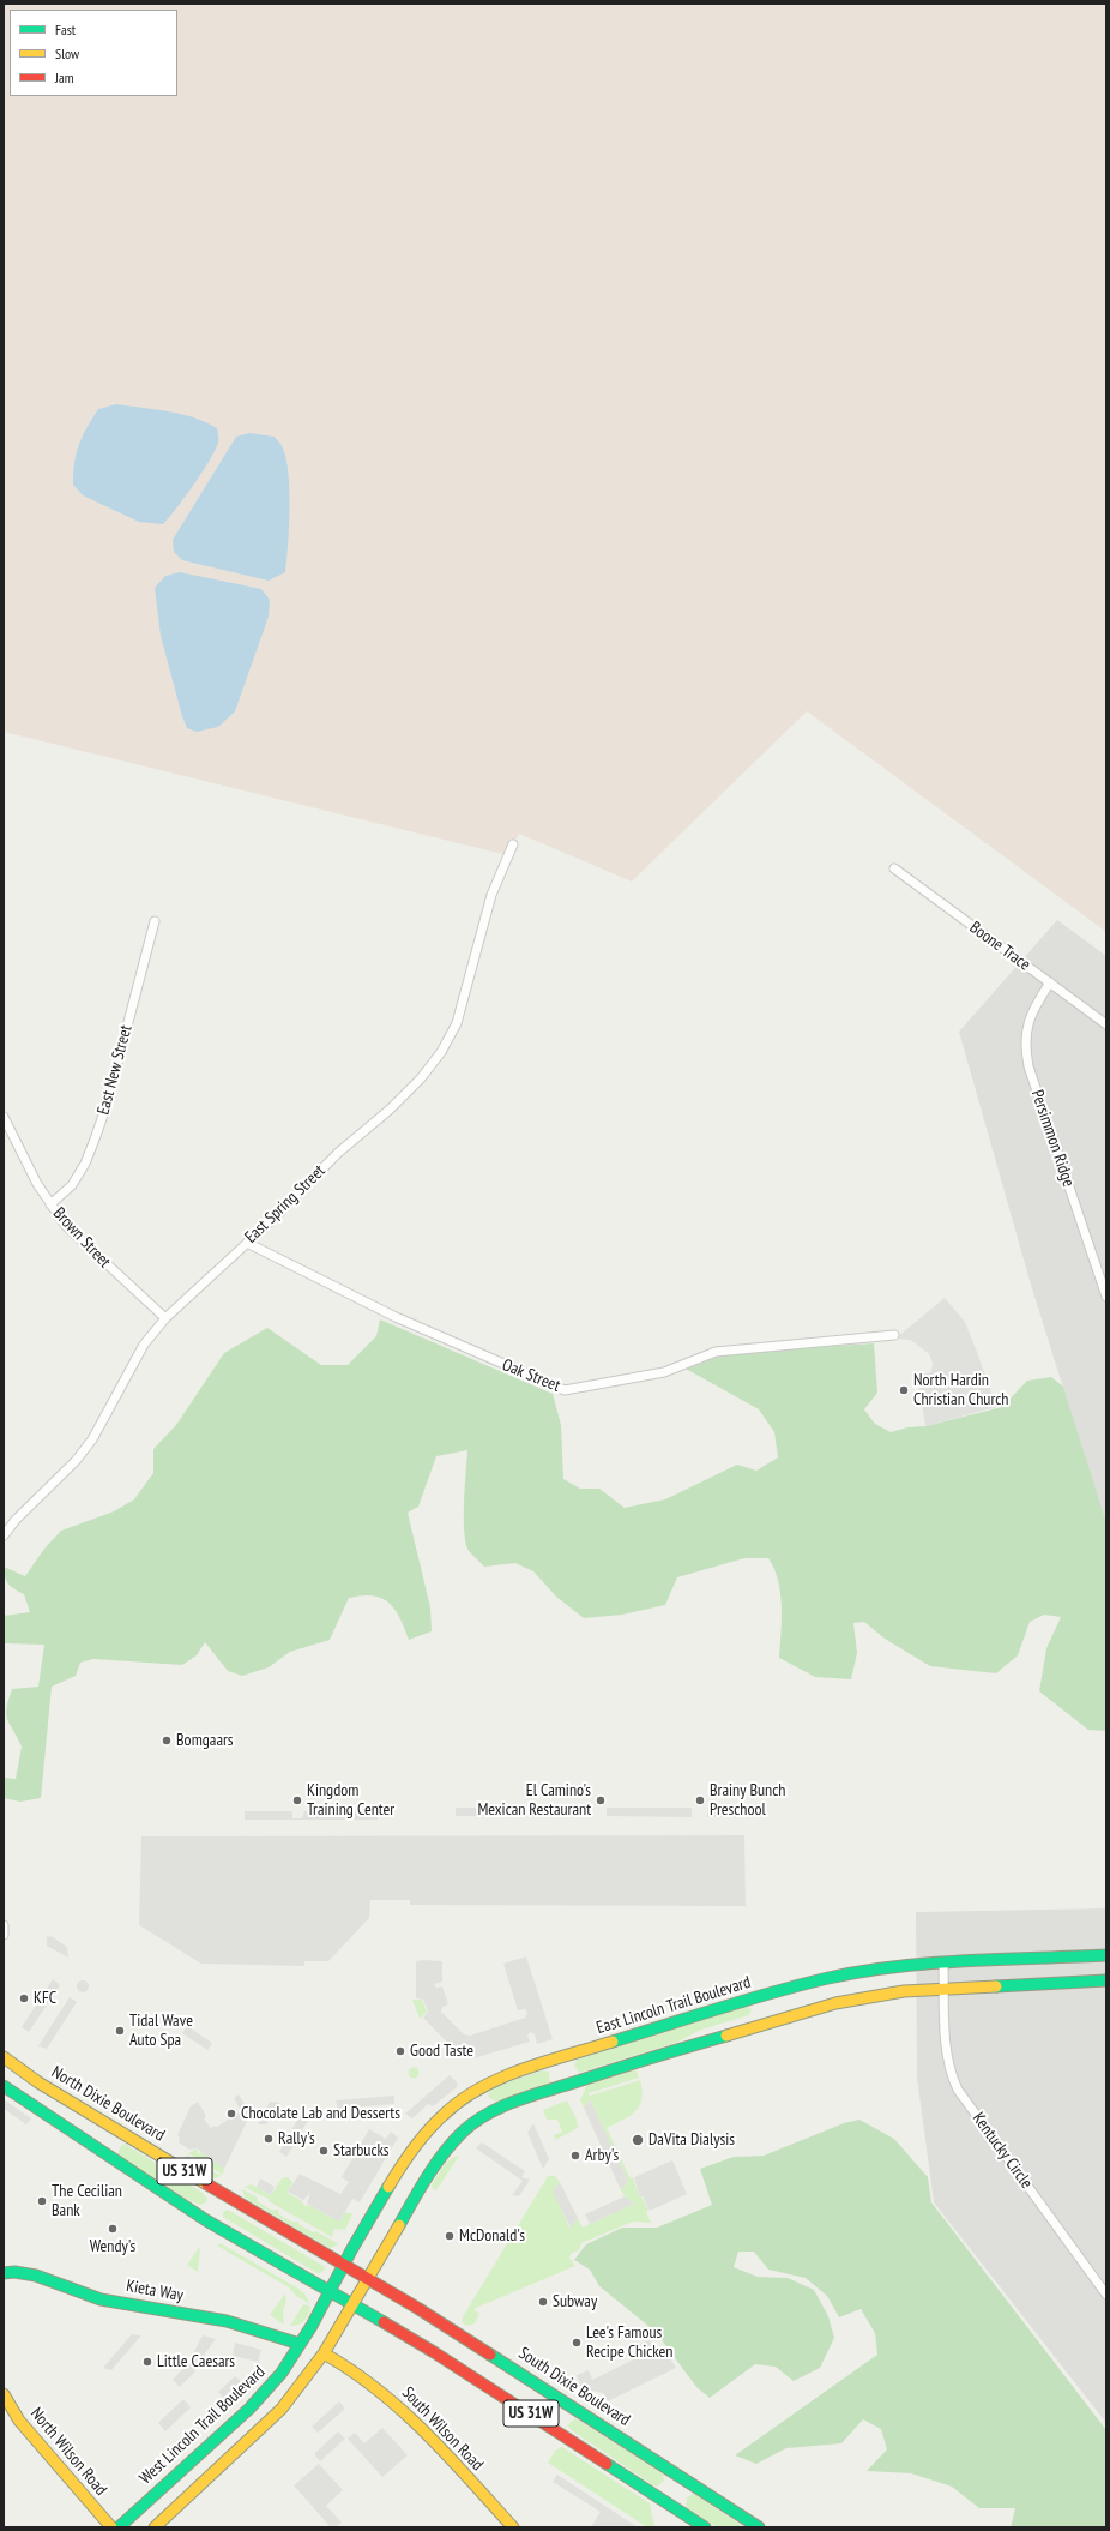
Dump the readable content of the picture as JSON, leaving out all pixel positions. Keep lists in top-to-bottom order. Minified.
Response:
{"streets":{"main road":["East Lincoln Trail Boulevard","North Dixie Boulevard","US 31W","Kieta Way","South Dixie Boulevard","West Lincoln Trail Boulevard","South Wilson Road","North Wilson Road"],"street":["Boone Trace","East New Street","Persimmon Ridge","East Spring Street","Brown Street","Oak Street","Kentucky Circle"]},"crossings":[["Boone Trace","Persimmon Ridge"],["East New Street","Brown Street"],["East Spring Street","Brown Street"],["East Spring Street","Oak Street"],["East Lincoln Trail Boulevard","North Dixie Boulevard"],["East Lincoln Trail Boulevard","Kentucky Circle"],["East Lincoln Trail Boulevard","West Lincoln Trail Boulevard"],["North Dixie Boulevard","South Dixie Boulevard"],["North Dixie Boulevard","West Lincoln Trail Boulevard"],["US 31W","West Lincoln Trail Boulevard"],["Kieta Way","West Lincoln Trail Boulevard"]],"places":["North Hardin Christian Church","Bomgaars","Kingdom Training Center","El Camino's Mexican Restaurant","Brainy Bunch Preschool","KFC","Tidal Wave Auto Spa","Good Taste","Chocolate Lab and Desserts","Rally's","DaVita Dialysis","Starbucks","Arby's","The Cecilian Bank","Wendy's","McDonald's","Subway","Lee's Famous Recipe Chicken","Little Caesars"],"legend":["Fast","Slow","Jam"]}
